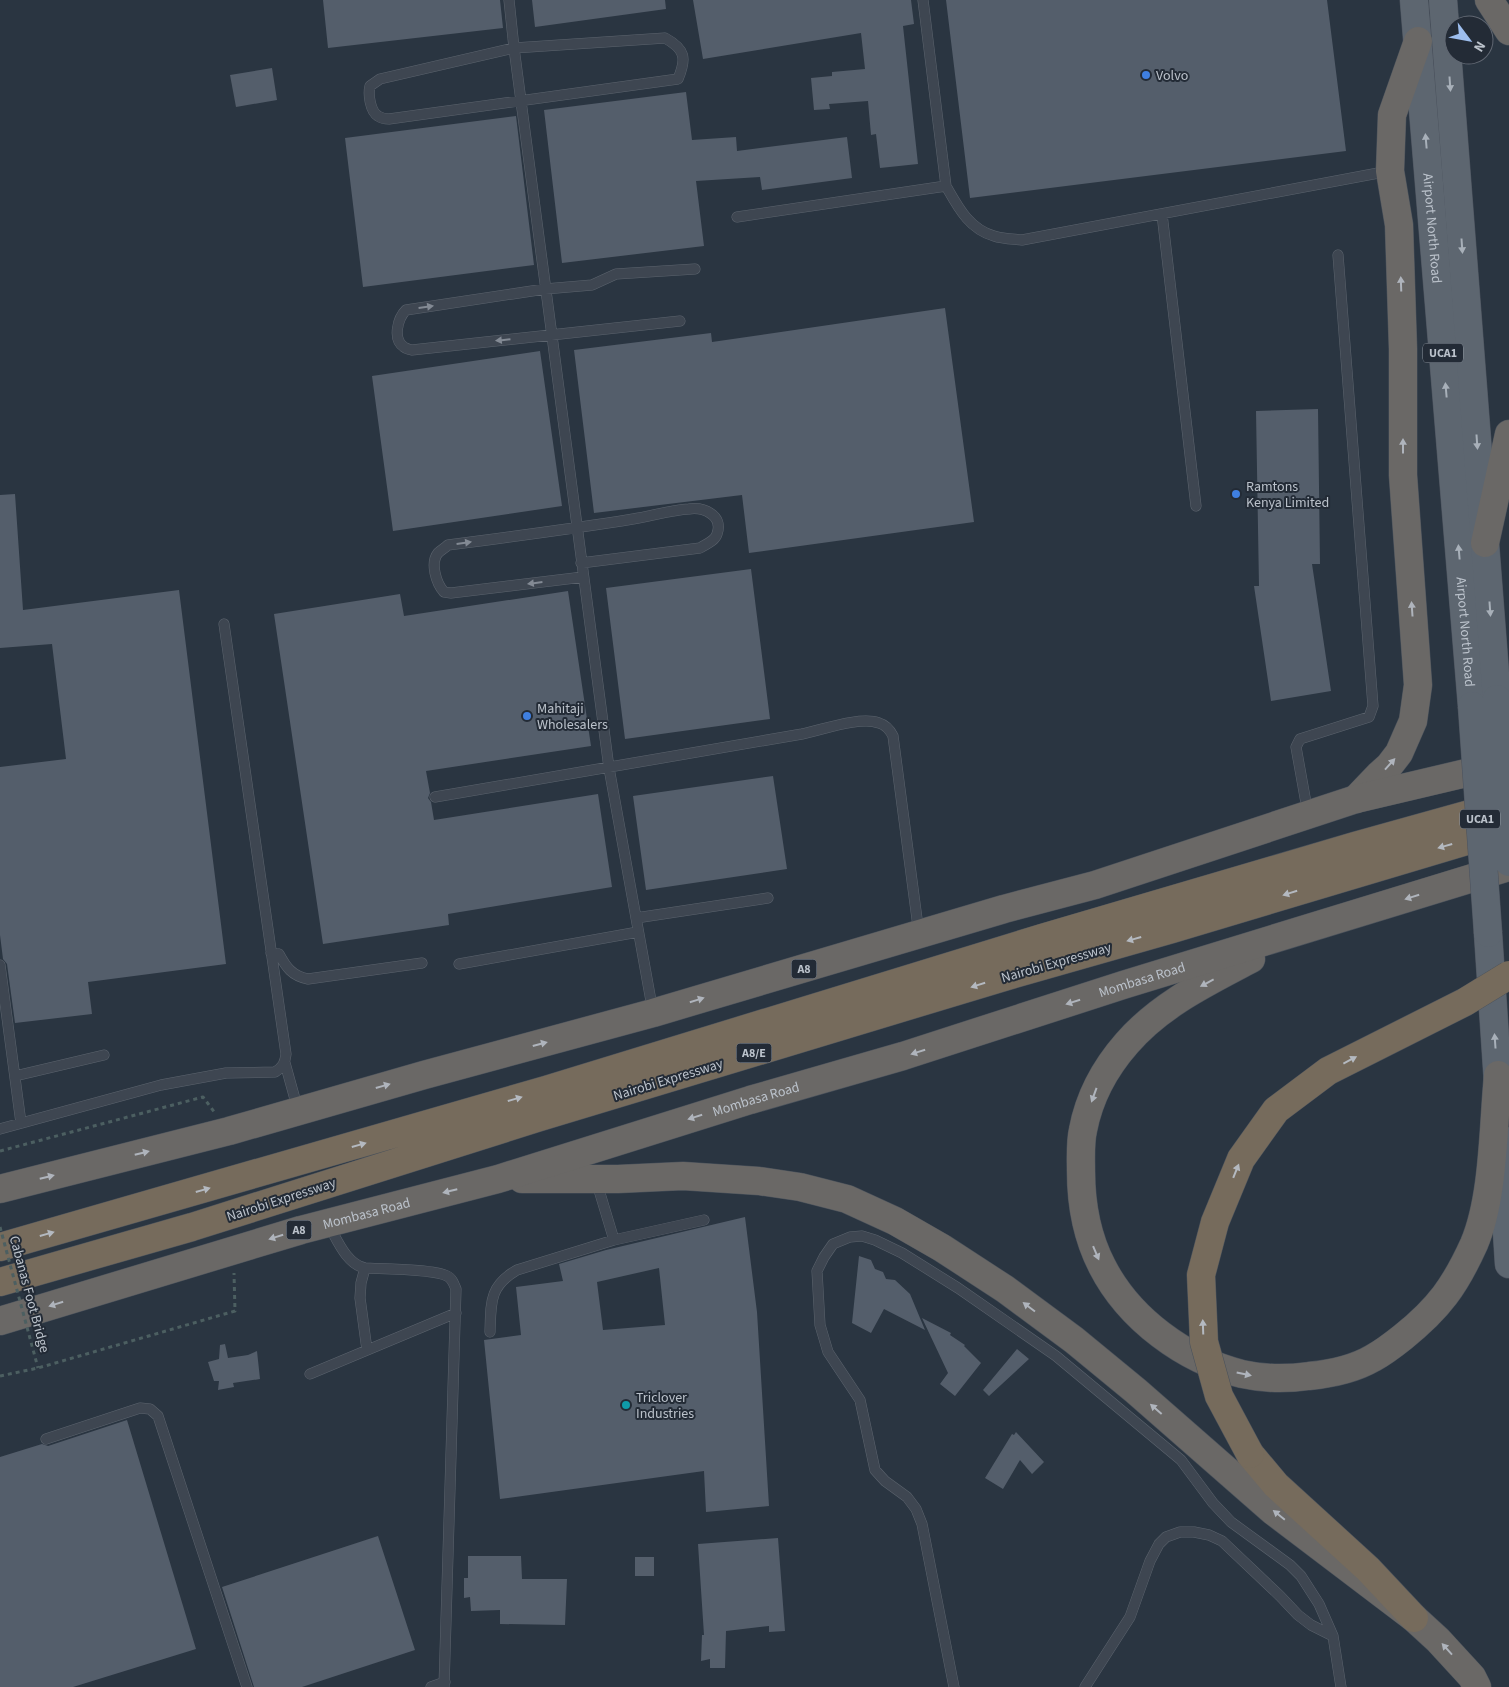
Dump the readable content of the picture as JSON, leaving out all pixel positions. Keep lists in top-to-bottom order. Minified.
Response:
{"streets":{"highway":["Nairobi Expressway","A8","Mombasa Road","A8/E"],"main road":["Airport North Road","UCA1"],"path":["Cabanas Foot Bridge"]},"places":["Volvo","Ramtons Kenya Limited","Mahitaji Wholesalers","Triclover Industries"],"north":"bottom right"}
